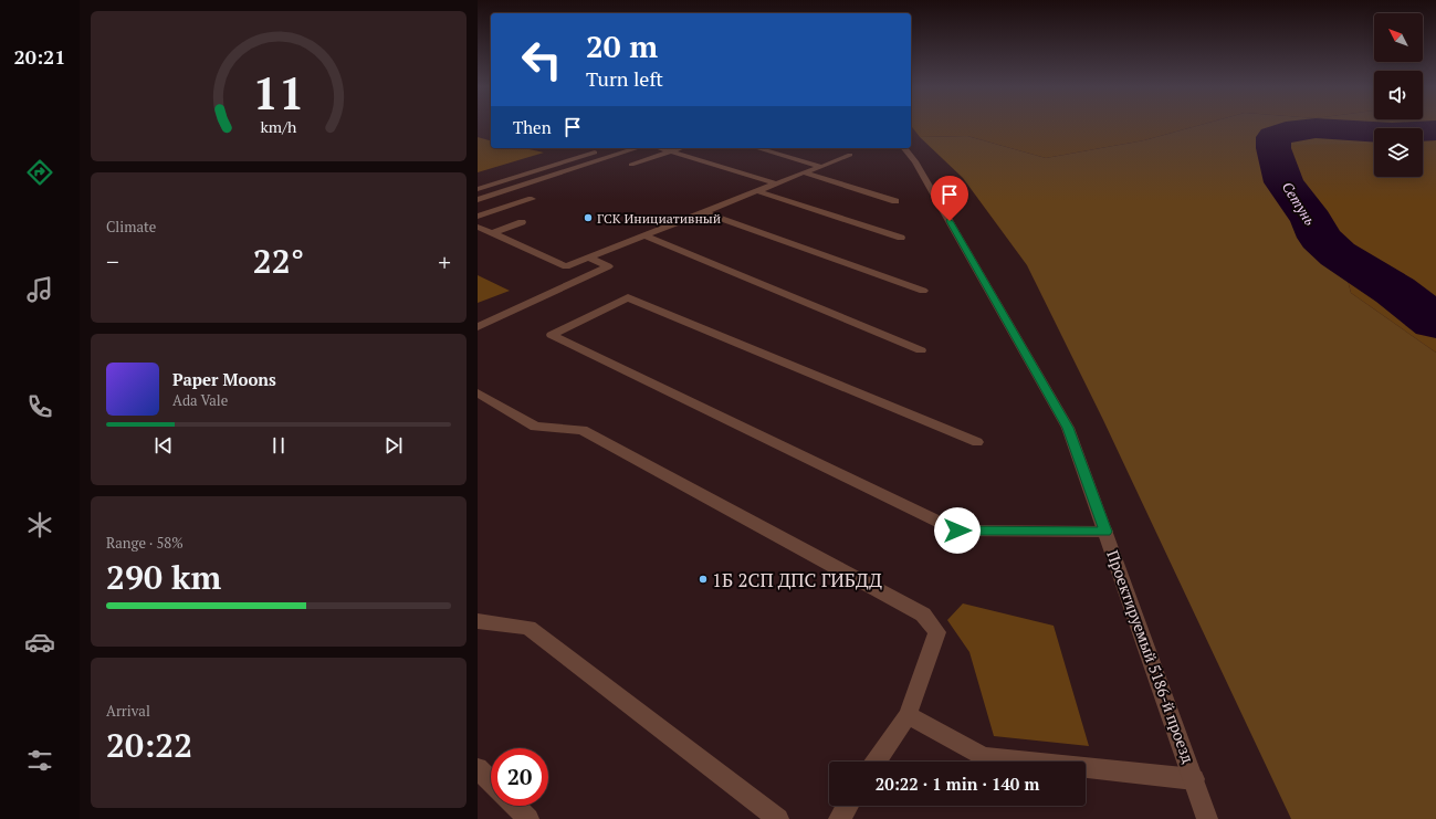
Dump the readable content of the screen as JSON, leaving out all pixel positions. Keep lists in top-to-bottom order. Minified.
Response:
{"streets":{"street":["Проектируемый 5186-й проезд"]},"water":["Сетунь"],"places":["ГСК Инициативный","1Б 2СП ДПС ГИБДД"],"north":"top left","page":{"tabs":"20:21","turn":["20 m","Turn left"],"then":"Then","tile":["Climate",["Range · 58%","290 km"],["Arrival","20:22"]],"heat":["−","22°","+"],"song":["Paper Moons","Ada Vale"],"limit":"20","trip":"20:22 · 1 min · 140 m","gauge":["11","km/h"]}}
